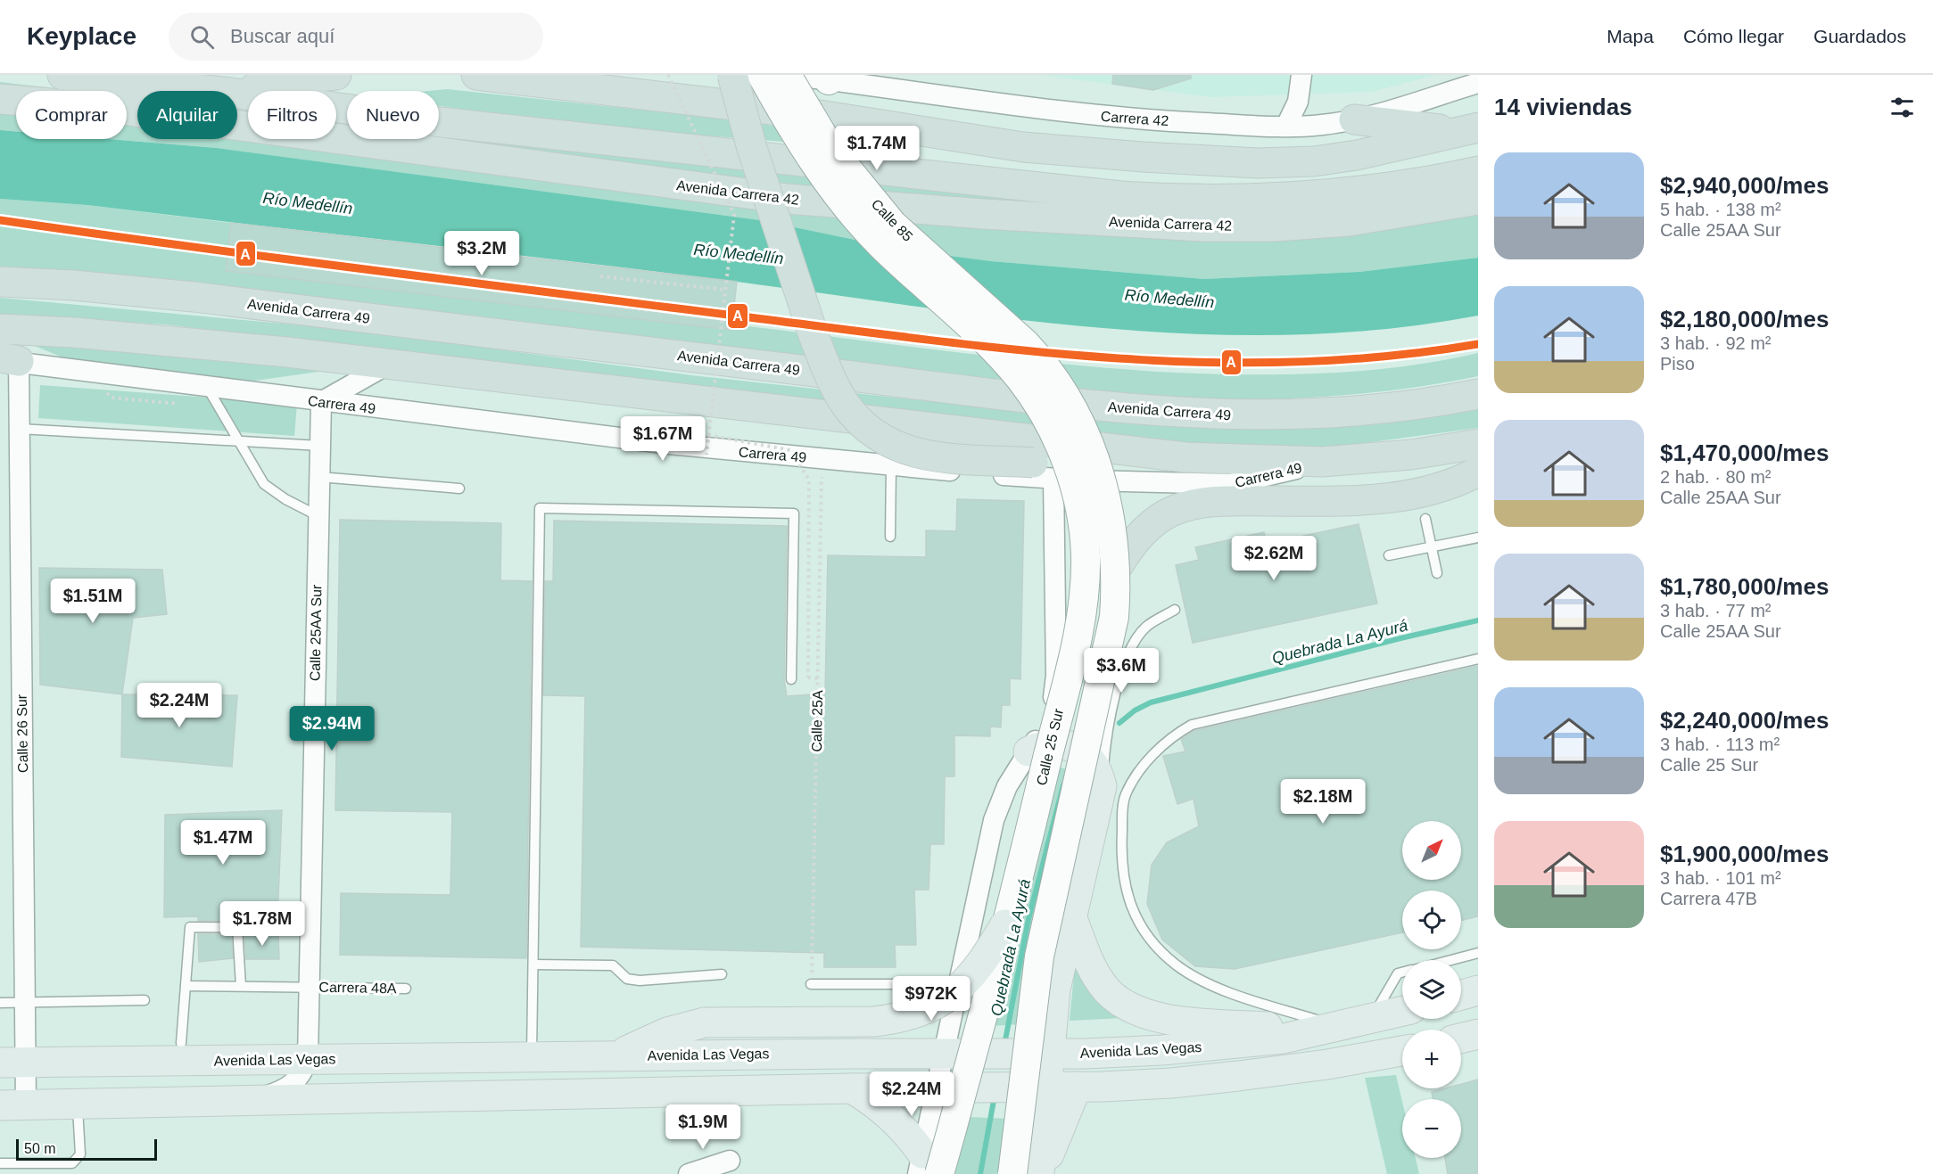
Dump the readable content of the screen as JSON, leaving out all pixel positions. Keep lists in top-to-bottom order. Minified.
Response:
{"streets":{"highway":["Avenida Carrera 42","Avenida Carrera 49"],"main road":["Calle 85","Calle 25 Sur","Avenida Las Vegas"],"street":["Carrera 42","Carrera 49","Calle 25AA Sur","Calle 26 Sur"],"lane":["Carrera 48A"],"path":["Calle 25A"]},"crossings":[["Carrera 42","Calle 85"],["Calle 85","Calle 25 Sur"],["Carrera 49","Calle 25AA Sur"],["Carrera 49","Calle 25A"],["Carrera 49","Calle 26 Sur"],["Carrera 49","Calle 25 Sur"],["Calle 25AA Sur","Carrera 48A"],["Calle 25AA Sur","Avenida Las Vegas"],["Calle 26 Sur","Avenida Las Vegas"],["Calle 25 Sur","Avenida Las Vegas"]],"water":["Río Medellín","Quebrada La Ayurá"],"lines":["transit line A"],"scale_bar":"50 m","north":"top right","page":{"header":"Keyplace","search":"Buscar aquí","nav":["Mapa","Cómo llegar","Guardados"],"heading":"14 viviendas","chip":["Comprar","Alquilar","Filtros","Nuevo"],"price":["$1.74M","$3.2M","$1.67M","$2.62M","$1.51M","$3.6M","$2.24M","$2.94M","$2.18M","$1.47M","$1.78M","$972K","$2.24M","$1.9M"],"list":[{"name":"$2,940,000/mes","note":"5 hab. · 138 m² · Calle 25AA Sur"},{"name":"$2,180,000/mes","note":"3 hab. · 92 m² · Piso"},{"name":"$1,470,000/mes","note":"2 hab. · 80 m² · Calle 25AA Sur"},{"name":"$1,780,000/mes","note":"3 hab. · 77 m² · Calle 25AA Sur"},{"name":"$2,240,000/mes","note":"3 hab. · 113 m² · Calle 25 Sur"},{"name":"$1,900,000/mes","note":"3 hab. · 101 m² · Carrera 47B"}],"map_buttons":["+","−"],"scale":"50 m"}}
